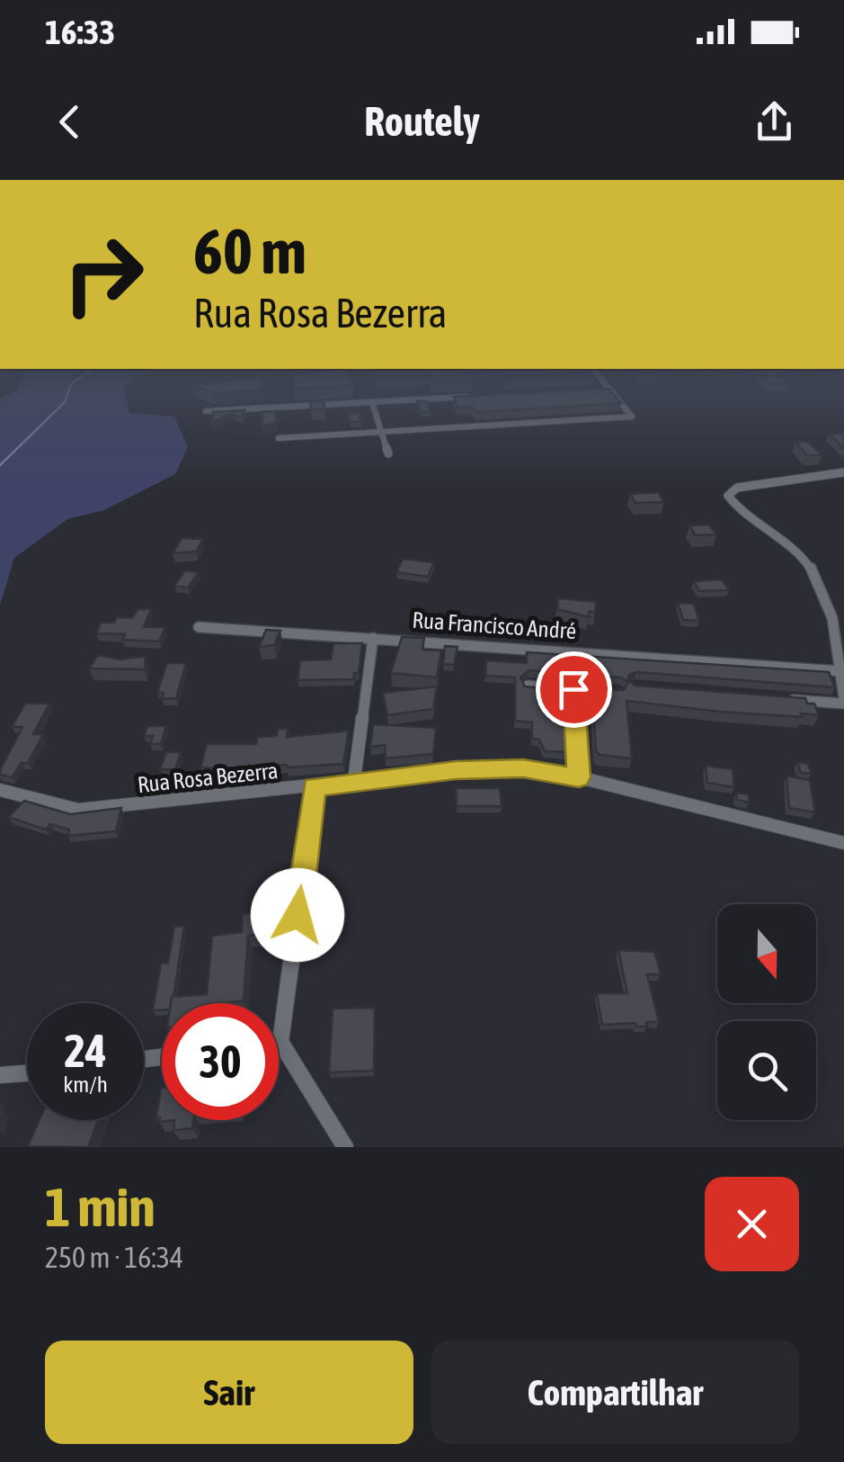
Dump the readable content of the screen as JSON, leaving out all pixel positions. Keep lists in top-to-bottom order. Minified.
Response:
{"streets":{"street":["Rua Francisco André","Rua Rosa Bezerra"]},"north":"bottom","page":{"status":"16:33","header":"Routely","turn":["60 m","Rua Rosa Bezerra"],"speed":"24 km/h","limit":"30","heading":["1 min","250 m · 16:34"],"buttons":["Sair","Compartilhar"]}}
